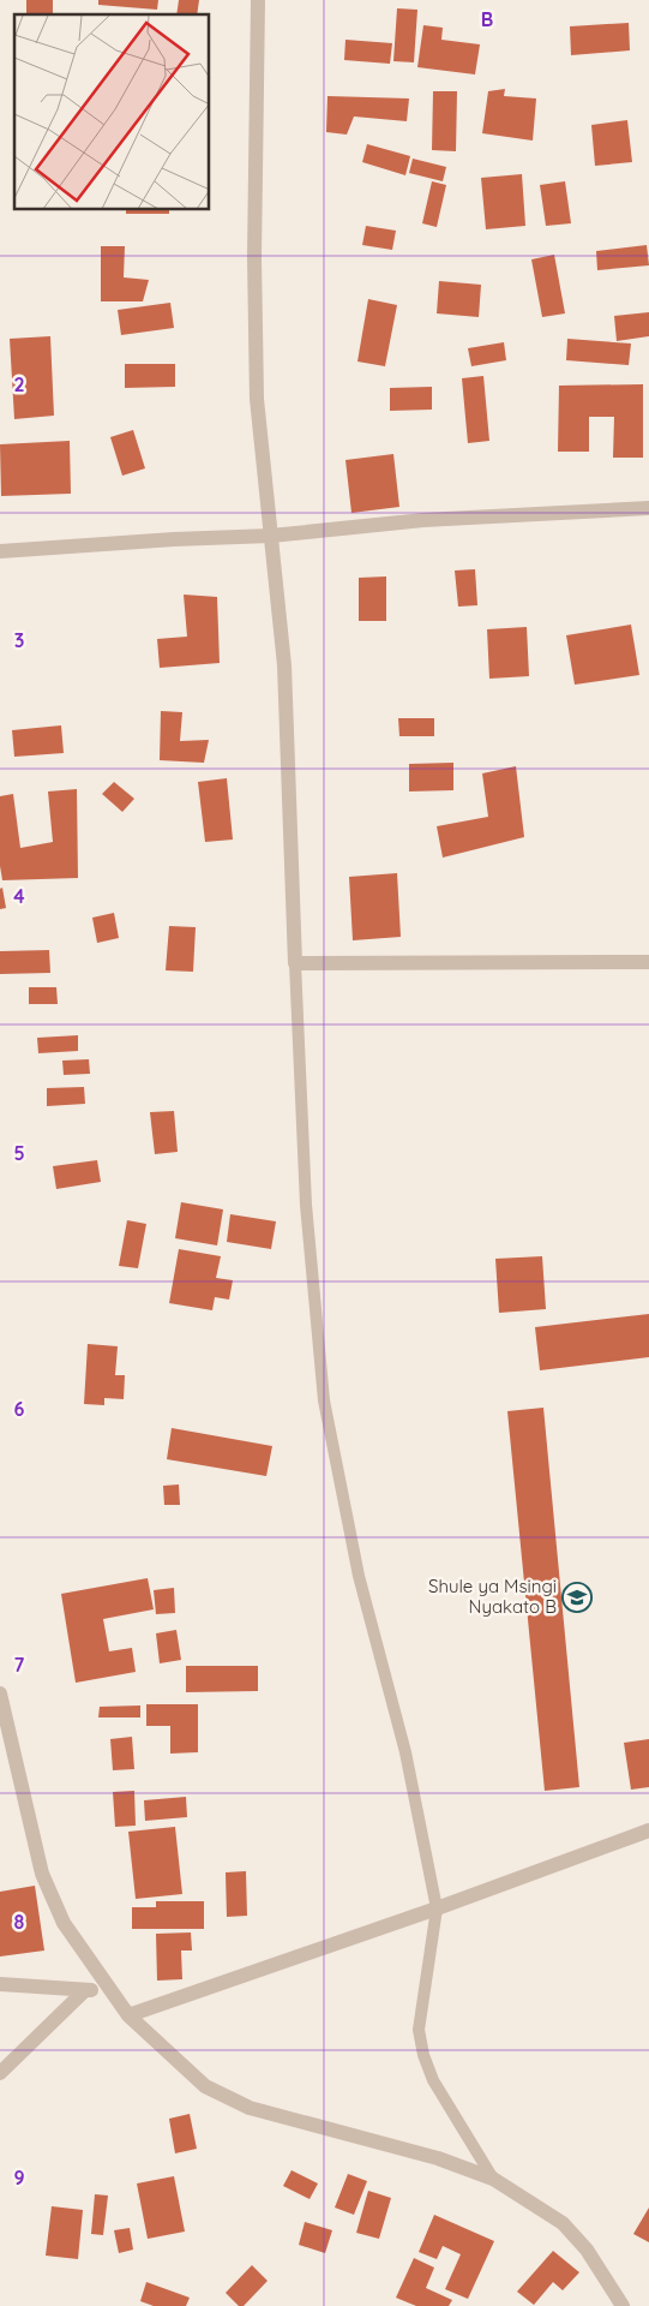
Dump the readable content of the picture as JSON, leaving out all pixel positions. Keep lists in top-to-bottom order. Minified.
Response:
{"places":{"school or university":["Shule ya Msingi Nyakato B"]},"grid":{"columns":["B"],"rows":["2","3","4","5","6","7","8","9"]}}
